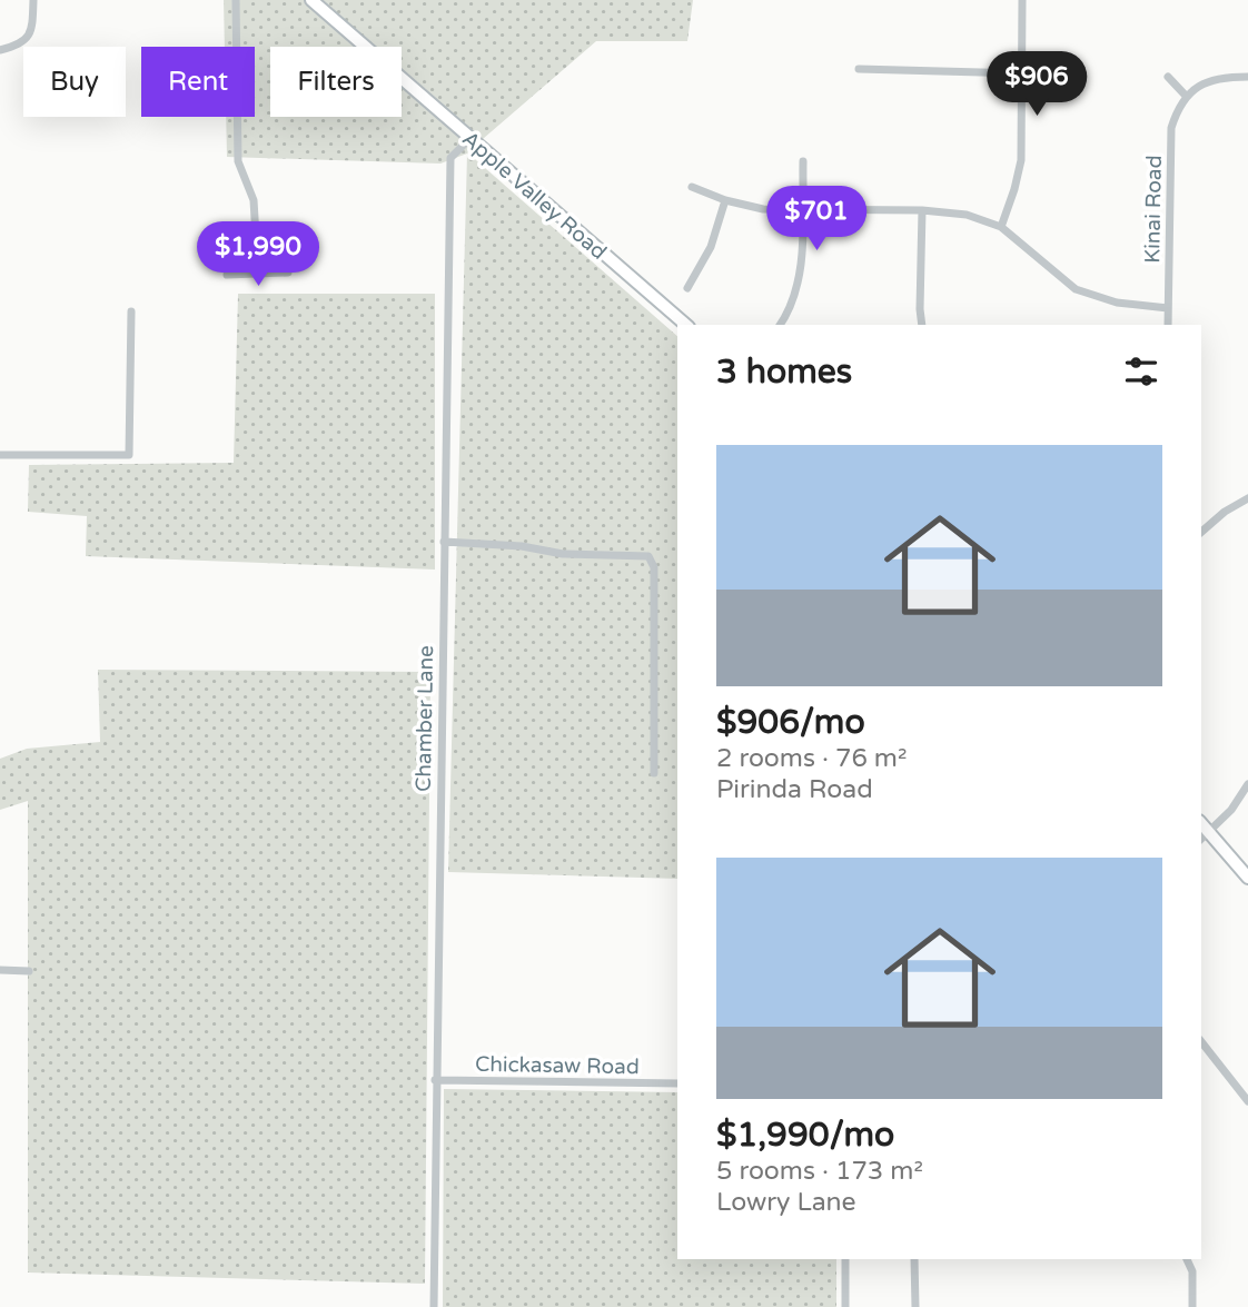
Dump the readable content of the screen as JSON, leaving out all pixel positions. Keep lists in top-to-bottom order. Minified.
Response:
{"streets":{"main road":["Apple Valley Road"],"street":["Kinai Road","Chamber Lane","Chickasaw Road"]},"crossings":[["Apple Valley Road","Chamber Lane"],["Chamber Lane","Chickasaw Road"]],"page":{"chip":["Buy","Rent","Filters"],"price":["$906","$701","$1,990"],"heading":"3 homes","list":[{"name":"$906/mo","note":"2 rooms · 76 m² · Pirinda Road"},{"name":"$1,990/mo","note":"5 rooms · 173 m² · Lowry Lane"}]}}
